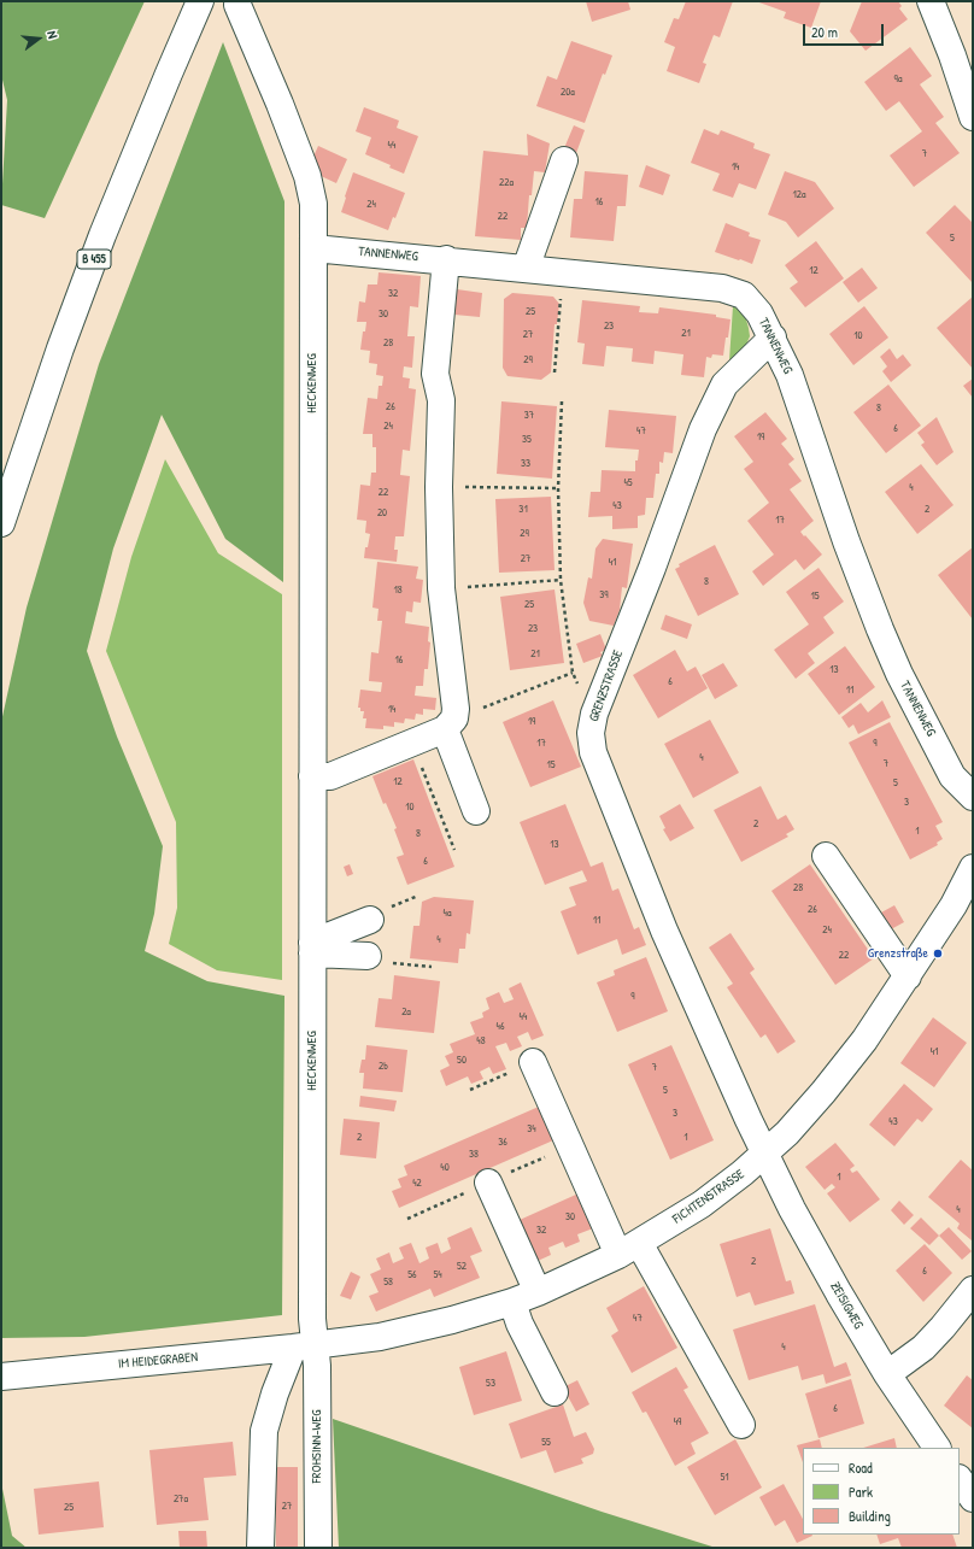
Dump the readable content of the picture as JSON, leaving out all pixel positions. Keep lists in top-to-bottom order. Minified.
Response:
{"streets":{"main road":["TANNENWEG","B 455","HECKENWEG","GRENZSTRASSE","FICHTENSTRASSE","ZEISIGWEG","IM HEIDEGRABEN","FROHSINN-WEG"]},"crossings":[["TANNENWEG","HECKENWEG"],["TANNENWEG","GRENZSTRASSE"],["HECKENWEG","FICHTENSTRASSE"],["HECKENWEG","IM HEIDEGRABEN"],["HECKENWEG","FROHSINN-WEG"],["GRENZSTRASSE","FICHTENSTRASSE"],["GRENZSTRASSE","ZEISIGWEG"],["FICHTENSTRASSE","ZEISIGWEG"],["FICHTENSTRASSE","IM HEIDEGRABEN"],["FICHTENSTRASSE","FROHSINN-WEG"],["IM HEIDEGRABEN","FROHSINN-WEG"]],"places":["Grenzstraße"],"house_numbers":["9a","20a","44","7","14","22a","12a","16","24","22","5","12","32","25","30","23","21","27","10","28","29","26","8","37","24","6","47","19","35","33","45","4","22","43","31","2","20","17","29","27","41","8","18","39","15","25","23","21","16","13","6","11","14","19","17","9","4","7","15","12","5","3","10","2","1","8","13","6","28","26","4a","11","24","4","22","9","2a","44","46","48","41","50","2b","7","5","3","43","34","2","1","36","38","40","1","42","4","30","32","2","52","6","56","54","58","47","4","53","6","49","55","51","27a","27","25"],"legend":["Road","Park","Building"],"scale_bar":"20 m","north":"right"}
